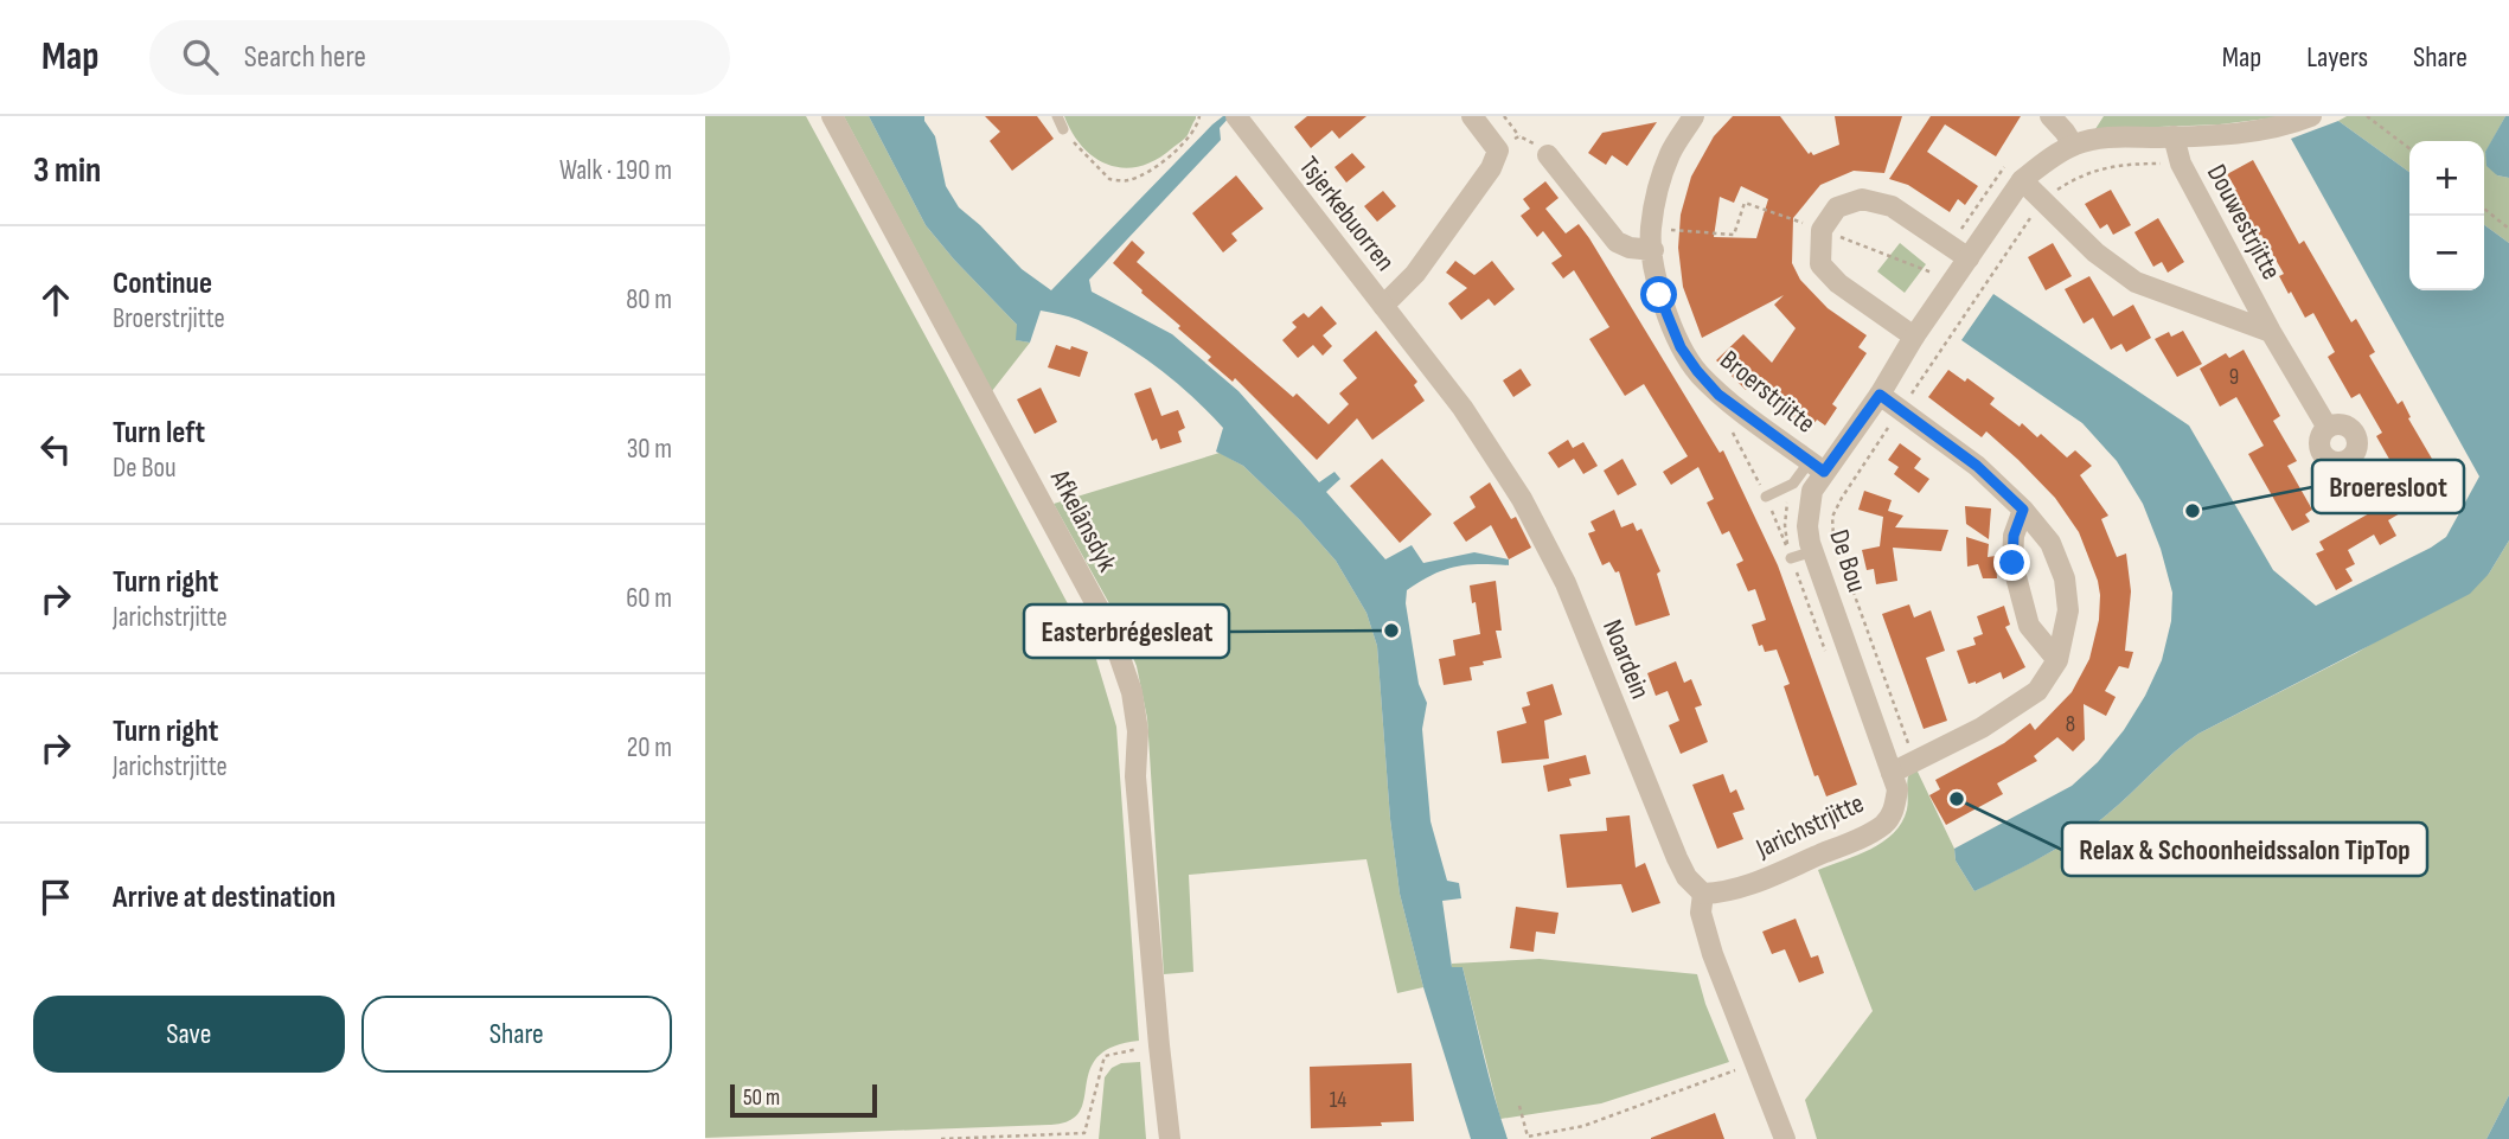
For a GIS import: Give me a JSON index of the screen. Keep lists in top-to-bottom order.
{
  "streets": {
    "street": [
      "Tsjerkebuorren",
      "Douwestrjitte",
      "Broerstrjitte",
      "Afkelânsdyk",
      "De Bou",
      "Noardein",
      "Jarichstrjitte"
    ]
  },
  "crossings": [
    ["Tsjerkebuorren", "Noardein"],
    ["Douwestrjitte", "De Bou"],
    ["Broerstrjitte", "De Bou"],
    ["De Bou", "Jarichstrjitte"],
    ["Noardein", "Jarichstrjitte"]
  ],
  "places": ["Broeresloot", "Easterbrégesleat", "Relax & Schoonheidssalon TipTop"],
  "house_numbers": ["9", "8", "14"],
  "scale_bar": "50 m",
  "page": {
    "header": "Map",
    "search": "Search here",
    "nav": ["Map", "Layers", "Share"],
    "heading": ["3 min", "Walk · 190 m"],
    "map_buttons": ["+", "−"],
    "list": [
      ["Continue", "Broerstrjitte", "80 m"],
      ["Turn left", "De Bou", "30 m"],
      ["Turn right", "Jarichstrjitte", "60 m"],
      ["Turn right", "Jarichstrjitte", "20 m"],
      "Arrive at destination"
    ],
    "buttons": ["Save", "Share"],
    "scale": "50 m"
  }
}
